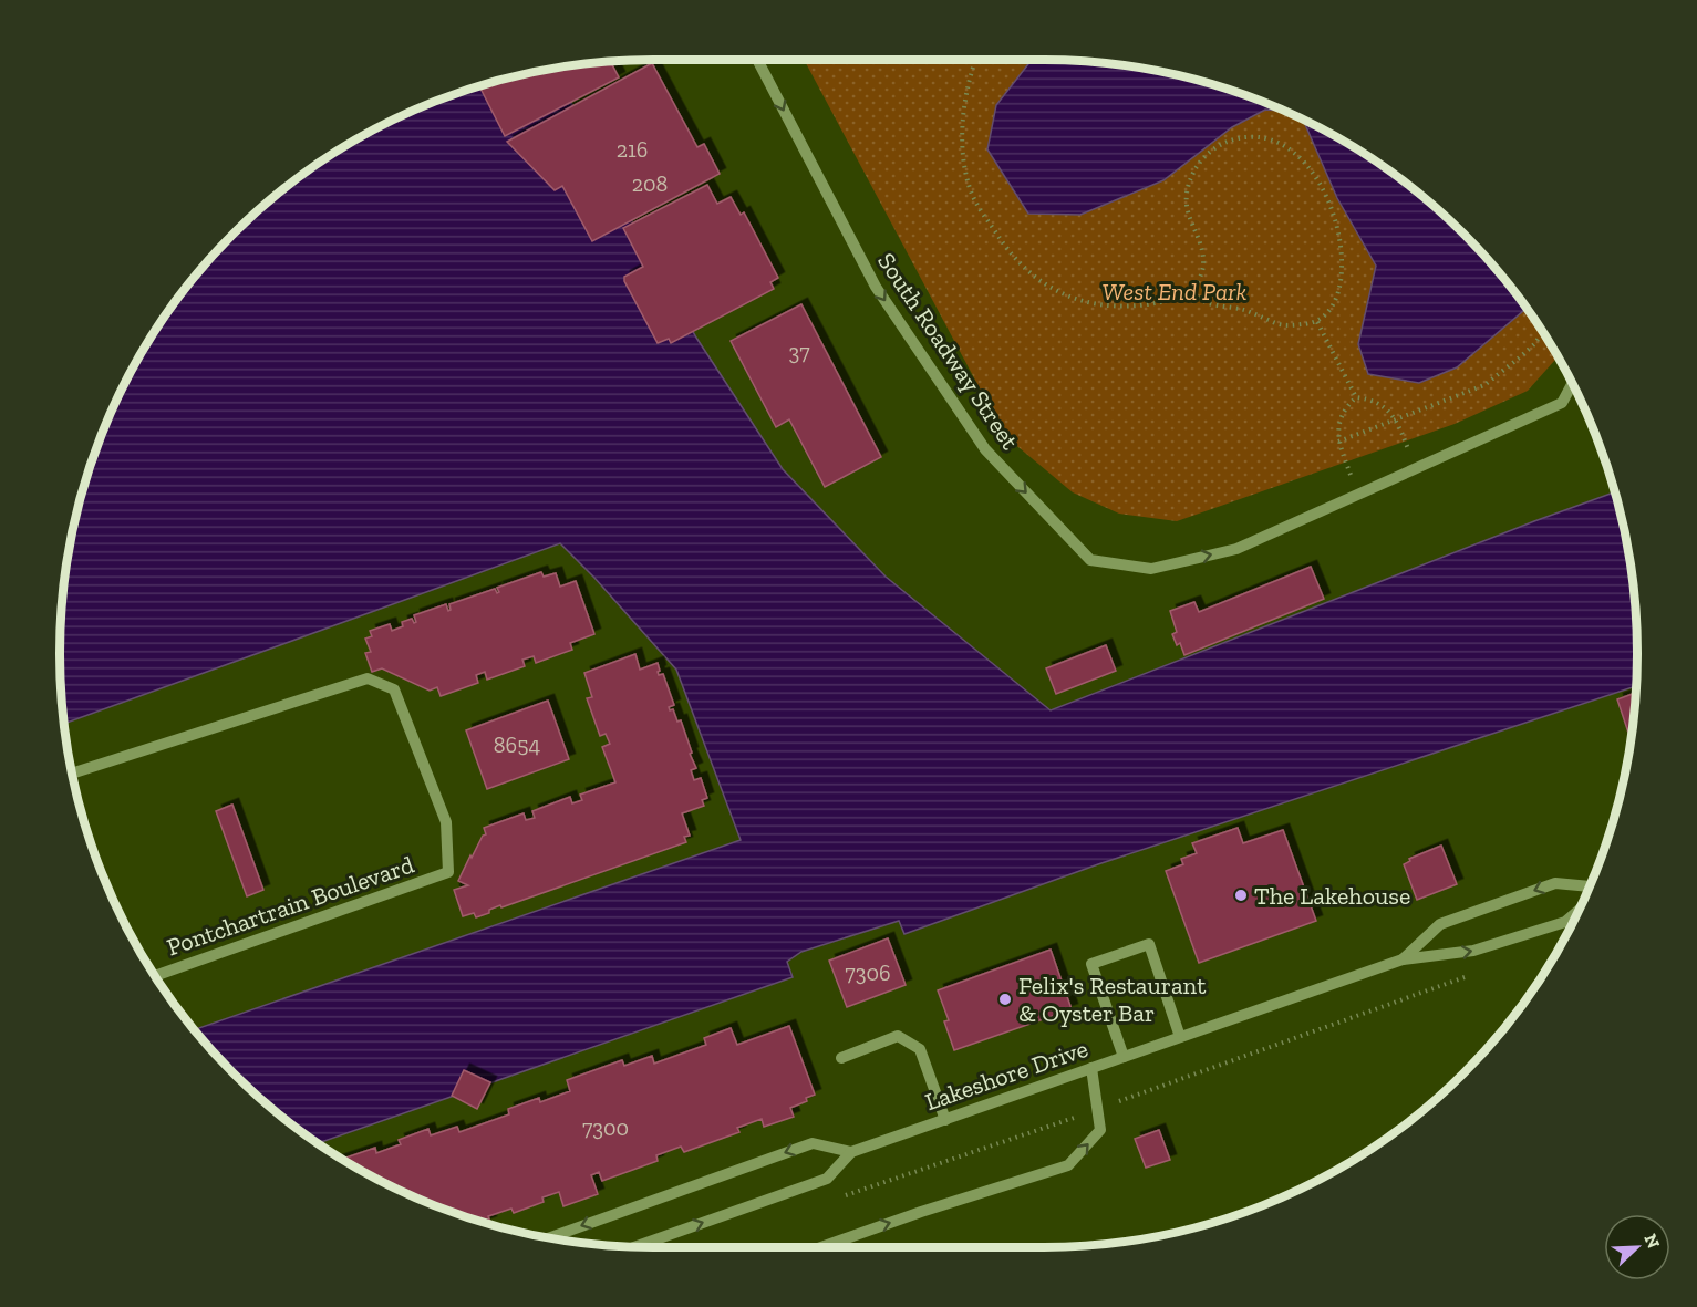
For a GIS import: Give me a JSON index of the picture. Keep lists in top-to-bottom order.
{
  "streets": {
    "street": ["South Roadway Street", "Pontchartrain Boulevard", "Lakeshore Drive"]
  },
  "one_way": ["South Roadway Street"],
  "parks": ["West End Park"],
  "places": ["The Lakehouse", "Felix's Restaurant & Oyster Bar"],
  "house_numbers": [
    "216",
    "208",
    "37",
    "8654",
    "7306",
    "7300"
  ],
  "north": "top right"
}
